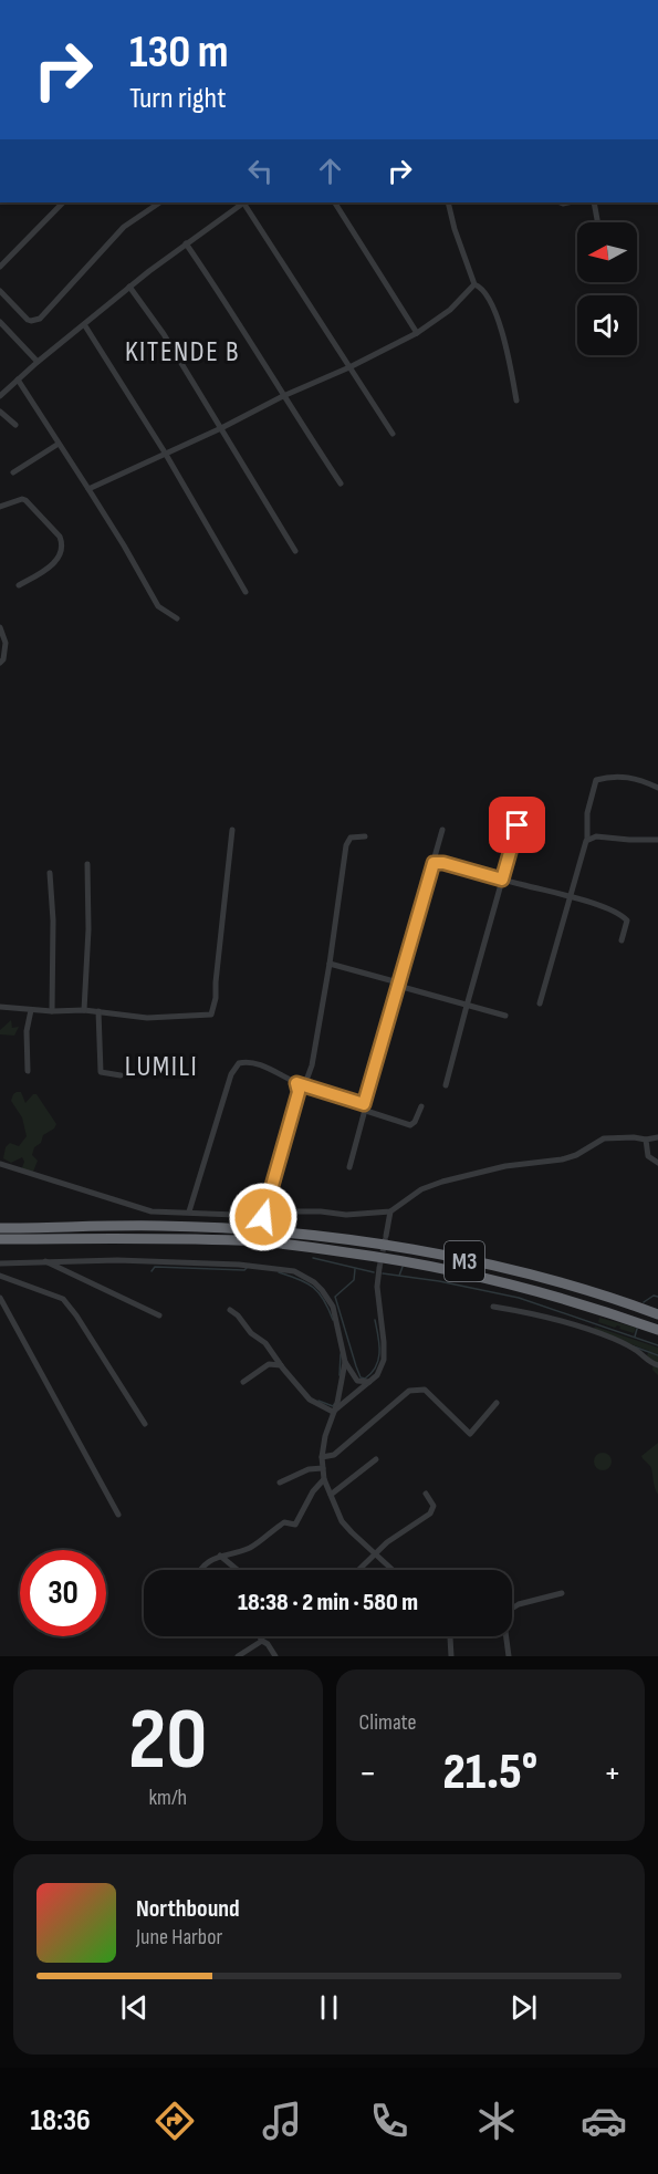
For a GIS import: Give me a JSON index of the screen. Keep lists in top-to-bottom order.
{
  "streets": {
    "highway": ["M3"]
  },
  "districts": ["KITENDE B", "LUMILI"],
  "north": "left",
  "page": {
    "turn": ["130 m", "Turn right"],
    "limit": "30",
    "trip": "18:38 · 2 min · 580 m",
    "tile": [
      ["20", "km/h"],
      "Climate"
    ],
    "heat": ["−", "21.5°", "+"],
    "song": ["Northbound", "June Harbor"],
    "tabs": "18:36"
  }
}
